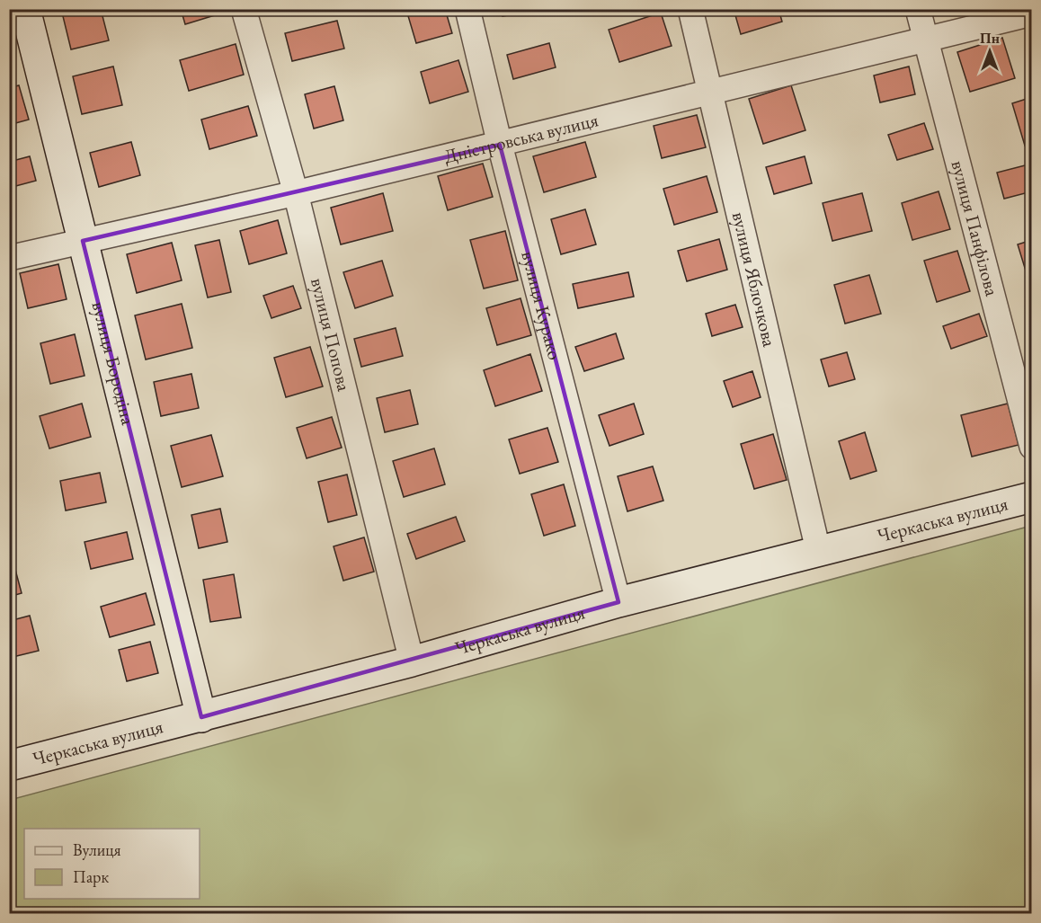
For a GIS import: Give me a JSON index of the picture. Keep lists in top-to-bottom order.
{
  "streets": {
    "street": [
      "Дністровська вулиця",
      "вулиця Панфілова",
      "вулиця Яблочкова",
      "вулиця Курако",
      "вулиця Попова",
      "вулиця Бородіна",
      "Черкаська вулиця"
    ]
  },
  "crossings": [
    ["Дністровська вулиця", "вулиця Панфілова"],
    ["Дністровська вулиця", "вулиця Яблочкова"],
    ["Дністровська вулиця", "вулиця Курако"],
    ["Дністровська вулиця", "вулиця Попова"],
    ["Дністровська вулиця", "вулиця Бородіна"],
    ["вулиця Яблочкова", "Черкаська вулиця"],
    ["вулиця Курако", "Черкаська вулиця"],
    ["вулиця Попова", "Черкаська вулиця"],
    ["вулиця Бородіна", "Черкаська вулиця"]
  ],
  "legend": ["Вулиця", "Парк"],
  "north": "top"
}
